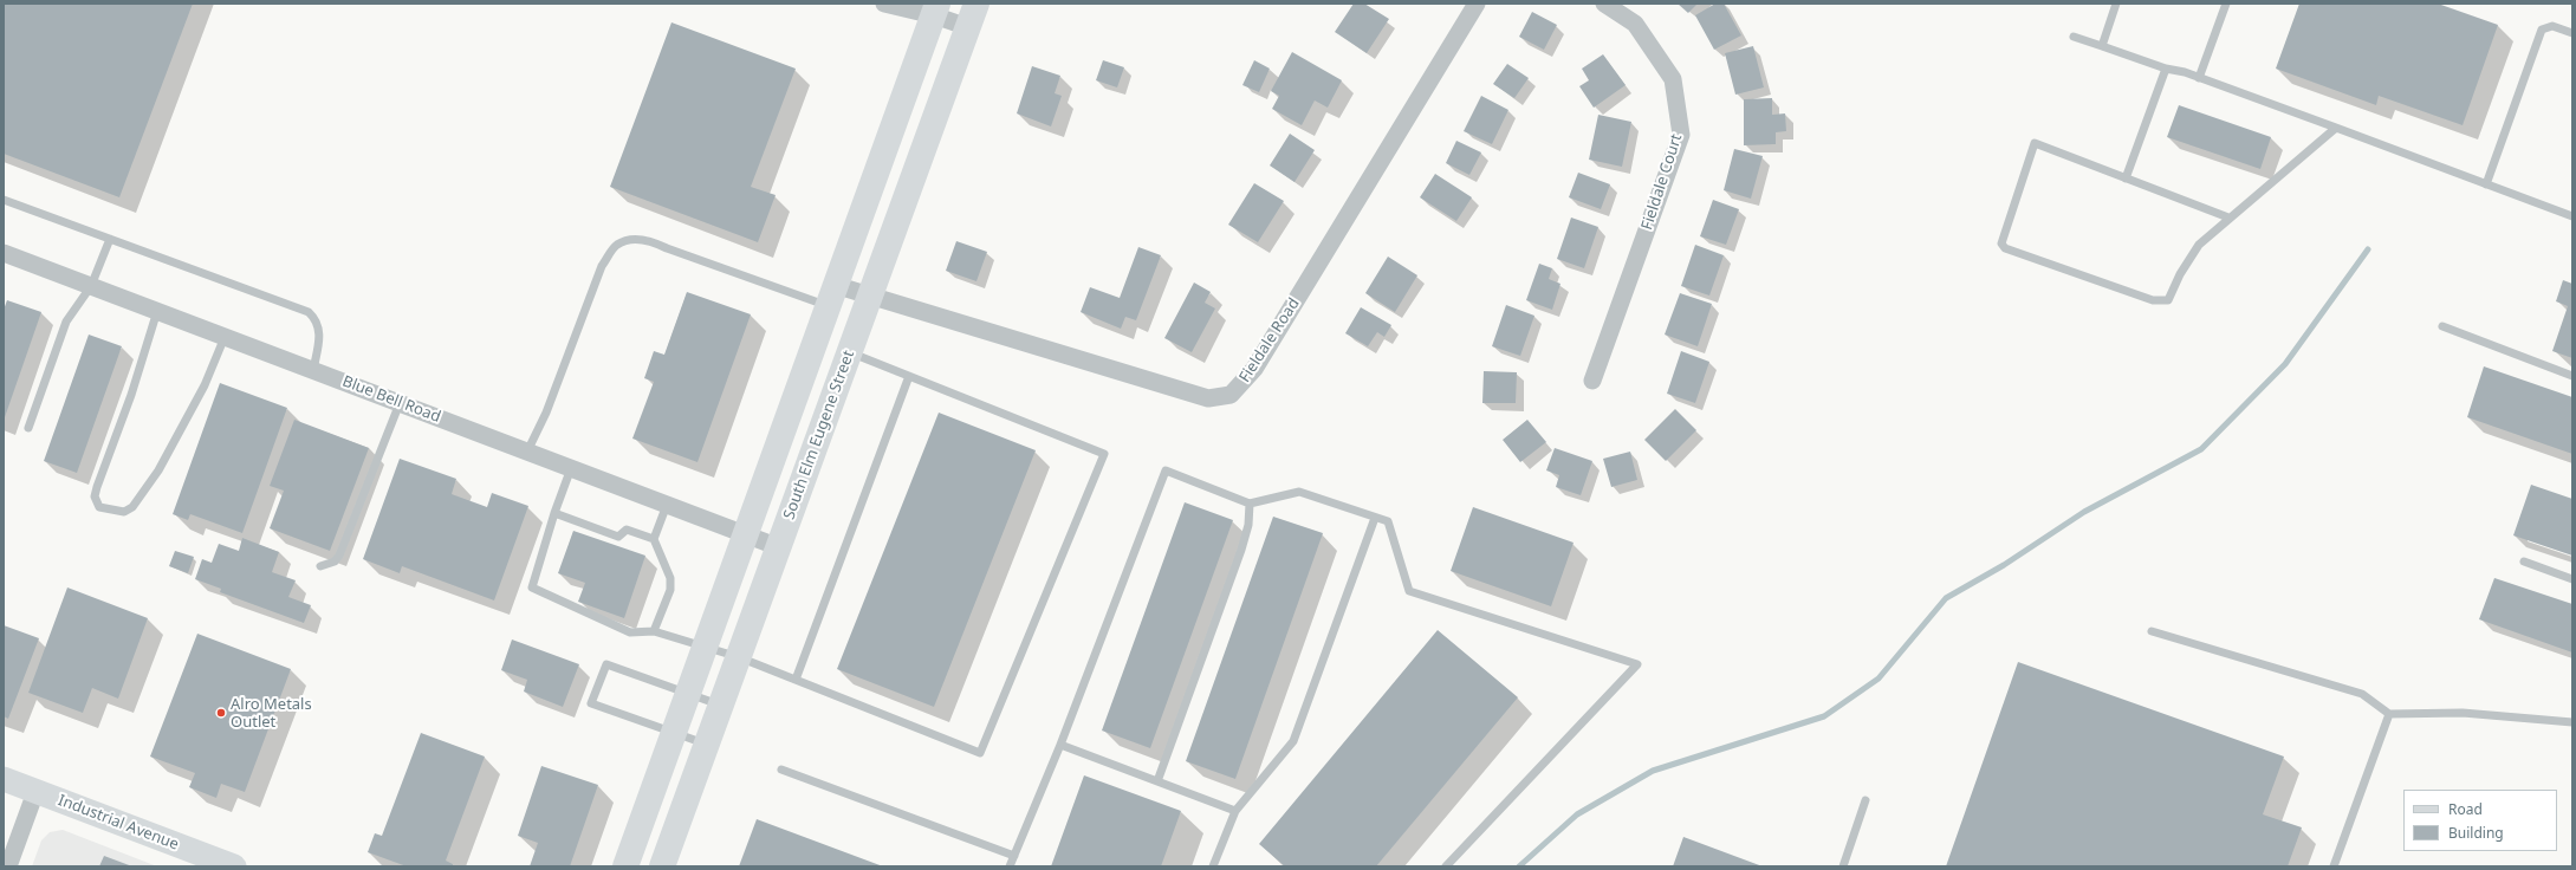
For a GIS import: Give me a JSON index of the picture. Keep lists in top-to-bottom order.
{
  "streets": {
    "main road": ["South Elm Eugene Street", "Industrial Avenue"],
    "street": ["Fieldale Court", "Fieldale Road", "Blue Bell Road"]
  },
  "crossings": [
    ["Fieldale Road", "South Elm Eugene Street"],
    ["Blue Bell Road", "South Elm Eugene Street"]
  ],
  "places": ["Alro Metals Outlet"],
  "legend": ["Road", "Building"]
}
